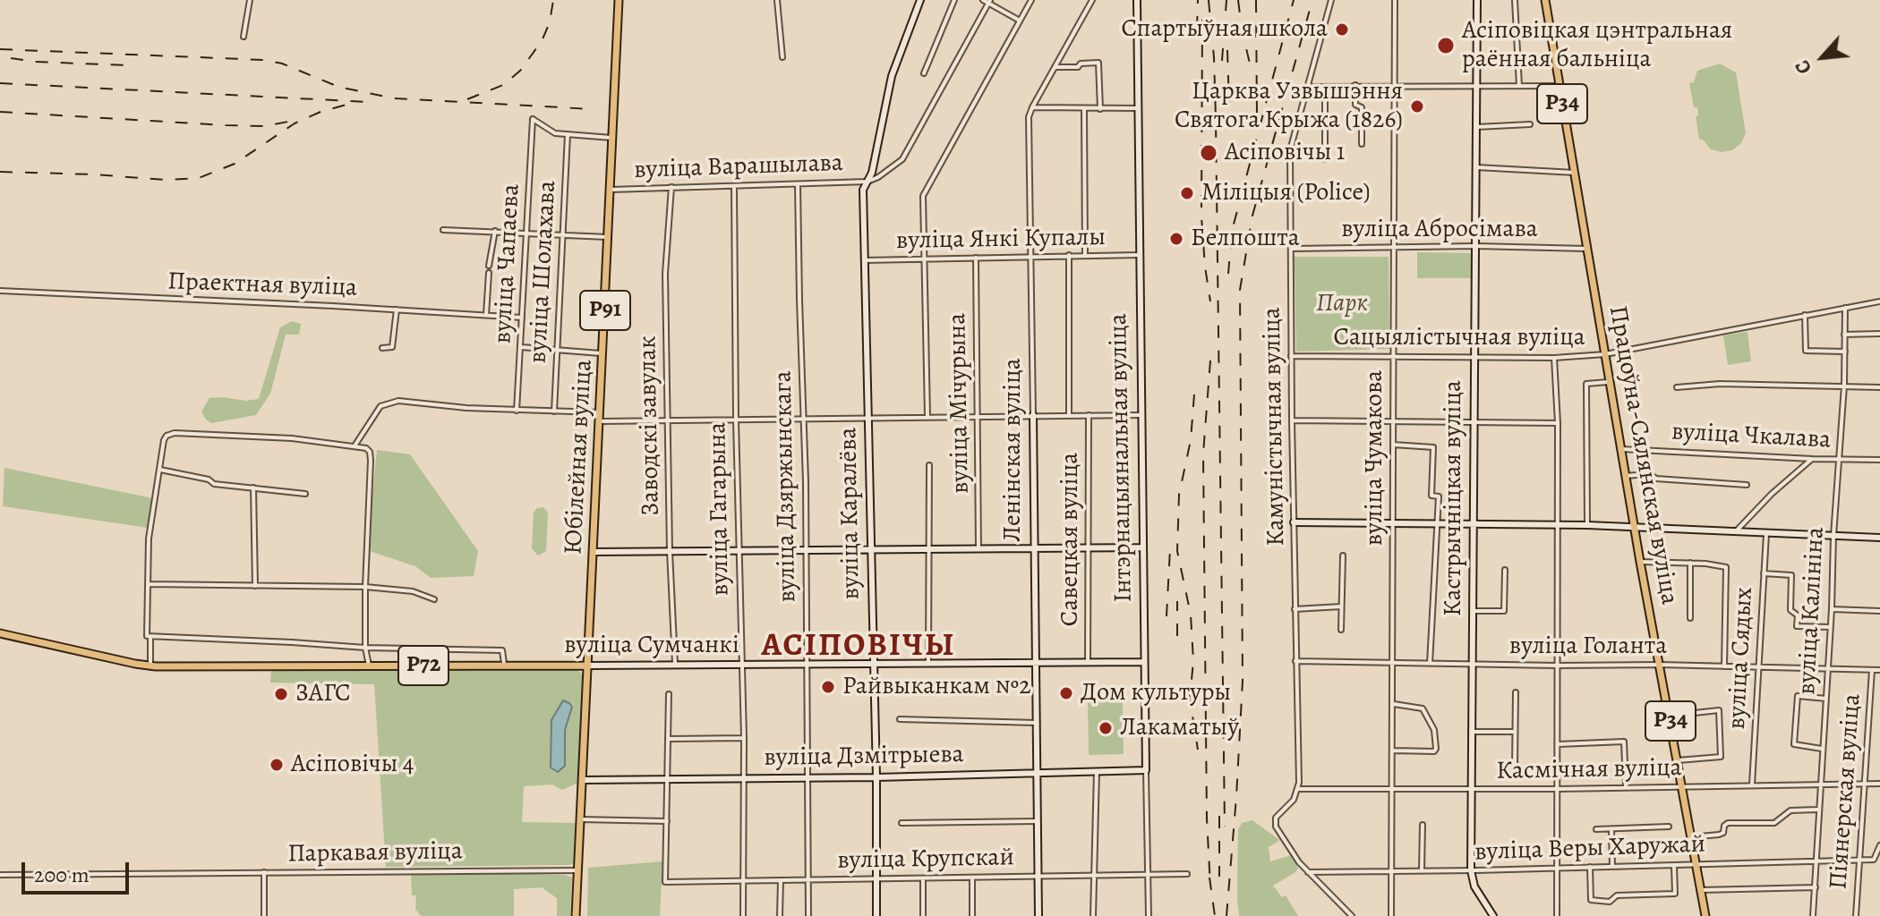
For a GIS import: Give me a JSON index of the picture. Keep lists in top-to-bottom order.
{
  "streets": {
    "main road": [
      "Р34",
      "Р91",
      "Працоўна-Сялянская вуліца",
      "Юбілейная вуліца",
      "вуліца Сумчанкі",
      "Р72"
    ],
    "street": [
      "вуліца Варашылава",
      "вуліца Абросімава",
      "вуліца Янкі Купалы",
      "вуліца Чапаева",
      "вуліца Шолахава",
      "Праектная вуліца",
      "Сацыялістычная вуліца",
      "вуліца Мічурына",
      "Заводскі завулак",
      "Камуністычная вуліца",
      "вуліца Чкалава",
      "Ленінская вуліца",
      "Інтэрнацыянальная вуліца",
      "вуліца Чумакова",
      "вуліца Дзяржынскага",
      "Кастрычніцкая вуліца",
      "вуліца Гагарына",
      "вуліца Каралёва",
      "Савецкая вуліца",
      "вуліца Калініна",
      "вуліца Голанта",
      "вуліца Сядых",
      "вуліца Дзмітрыева",
      "Касмічная вуліца",
      "Піянерская вуліца",
      "вуліца Веры Харужай",
      "Паркавая вуліца",
      "вуліца Крупскай"
    ]
  },
  "crossings": [
    ["вуліца Варашылава", "Заводскі завулак"],
    ["вуліца Варашылава", "Юбілейная вуліца"],
    ["вуліца Варашылава", "вуліца Дзяржынскага"],
    ["вуліца Варашылава", "вуліца Гагарына"],
    ["вуліца Варашылава", "вуліца Каралёва"],
    ["вуліца Абросімава", "Камуністычная вуліца"],
    ["вуліца Абросімава", "Працоўна-Сялянская вуліца"],
    ["вуліца Абросімава", "вуліца Чумакова"],
    ["вуліца Абросімава", "Кастрычніцкая вуліца"],
    ["вуліца Янкі Купалы", "вуліца Мічурына"],
    ["вуліца Янкі Купалы", "Ленінская вуліца"],
    ["вуліца Янкі Купалы", "Інтэрнацыянальная вуліца"],
    ["вуліца Янкі Купалы", "вуліца Каралёва"],
    ["вуліца Чапаева", "вуліца Шолахава"],
    ["вуліца Чапаева", "Праектная вуліца"],
    ["Сацыялістычная вуліца", "Камуністычная вуліца"],
    ["Сацыялістычная вуліца", "Працоўна-Сялянская вуліца"],
    ["Сацыялістычная вуліца", "вуліца Чумакова"],
    ["Сацыялістычная вуліца", "Кастрычніцкая вуліца"],
    ["Сацыялістычная вуліца", "вуліца Калініна"],
    ["Заводскі завулак", "вуліца Сумчанкі"],
    ["Камуністычная вуліца", "вуліца Голанта"],
    ["Камуністычная вуліца", "Касмічная вуліца"],
    ["вуліца Чкалава", "Працоўна-Сялянская вуліца"],
    ["вуліца Чкалава", "вуліца Калініна"],
    ["Ленінская вуліца", "вуліца Сумчанкі"],
    ["Ленінская вуліца", "вуліца Дзмітрыева"],
    ["Ленінская вуліца", "вуліца Крупскай"],
    ["Працоўна-Сялянская вуліца", "вуліца Голанта"],
    ["Працоўна-Сялянская вуліца", "Касмічная вуліца"],
    ["Працоўна-Сялянская вуліца", "вуліца Веры Харужай"],
    ["Юбілейная вуліца", "вуліца Сумчанкі"],
    ["Юбілейная вуліца", "вуліца Дзмітрыева"],
    ["Юбілейная вуліца", "Паркавая вуліца"],
    ["Інтэрнацыянальная вуліца", "вуліца Сумчанкі"],
    ["Інтэрнацыянальная вуліца", "вуліца Дзмітрыева"],
    ["Інтэрнацыянальная вуліца", "вуліца Крупскай"],
    ["вуліца Чумакова", "вуліца Голанта"],
    ["вуліца Чумакова", "Касмічная вуліца"],
    ["вуліца Чумакова", "вуліца Веры Харужай"],
    ["вуліца Дзяржынскага", "вуліца Сумчанкі"],
    ["вуліца Дзяржынскага", "вуліца Дзмітрыева"],
    ["вуліца Дзяржынскага", "вуліца Крупскай"],
    ["Кастрычніцкая вуліца", "вуліца Голанта"],
    ["Кастрычніцкая вуліца", "Касмічная вуліца"],
    ["Кастрычніцкая вуліца", "вуліца Веры Харужай"],
    ["вуліца Гагарына", "вуліца Сумчанкі"],
    ["вуліца Гагарына", "вуліца Дзмітрыева"],
    ["вуліца Гагарына", "вуліца Крупскай"],
    ["вуліца Каралёва", "вуліца Сумчанкі"],
    ["вуліца Каралёва", "вуліца Дзмітрыева"],
    ["вуліца Каралёва", "вуліца Крупскай"],
    ["Савецкая вуліца", "вуліца Сумчанкі"],
    ["вуліца Калініна", "вуліца Голанта"],
    ["вуліца Калініна", "Касмічная вуліца"],
    ["вуліца Калініна", "вуліца Веры Харужай"],
    ["вуліца Голанта", "вуліца Сядых"],
    ["вуліца Голанта", "Піянерская вуліца"],
    ["вуліца Сядых", "Касмічная вуліца"],
    ["Касмічная вуліца", "Піянерская вуліца"],
    ["Піянерская вуліца", "вуліца Веры Харужай"]
  ],
  "districts": ["АСІПОВІЧЫ"],
  "parks": ["Парк"],
  "places": [
    "Спартыўная школа",
    "Асіповіцкая цэнтральная раённая бальніца",
    "Царква Узвышэння Святога Крыжа (1826)",
    "Асіповічы 1",
    "Міліцыя (Police)",
    "Белпошта",
    "Райвыканкам №2",
    "Дом культуры",
    "ЗАГС",
    "Лакаматыў",
    "Асіповічы 4"
  ],
  "scale_bar": "200 m",
  "north": "bottom left"
}
